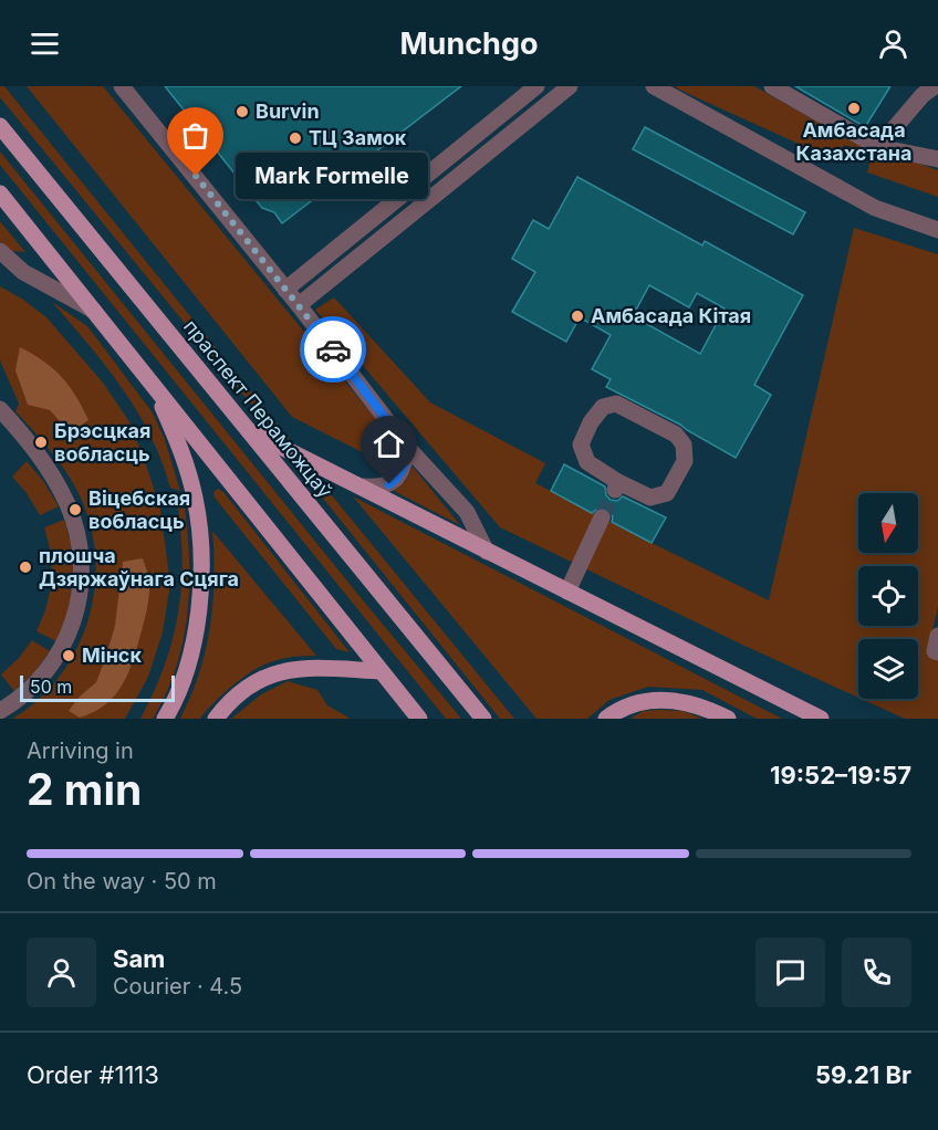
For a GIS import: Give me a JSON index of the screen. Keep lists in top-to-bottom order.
{
  "streets": {
    "main road": ["праспект Пераможцаў"]
  },
  "places": [
    "Амбасада Казахстана",
    "Burvin",
    "ТЦ Замок",
    "Mark Formelle",
    "Амбасада Кітая",
    "Брэсцкая вобласць",
    "Віцебская вобласць",
    "плошча Дзяржаўнага Сцяга",
    "Мінск"
  ],
  "scale_bar": "50 m",
  "north": "bottom",
  "page": {
    "header": "Munchgo",
    "bubble": "Mark Formelle",
    "scale": "50 m",
    "heading": ["2 min", "Arriving in", "19:52–19:57"],
    "panel": [
      "Sam",
      "Courier · 4.5",
      "Order #1113",
      "59.21 Br"
    ],
    "bar": "On the way · 50 m"
  }
}
